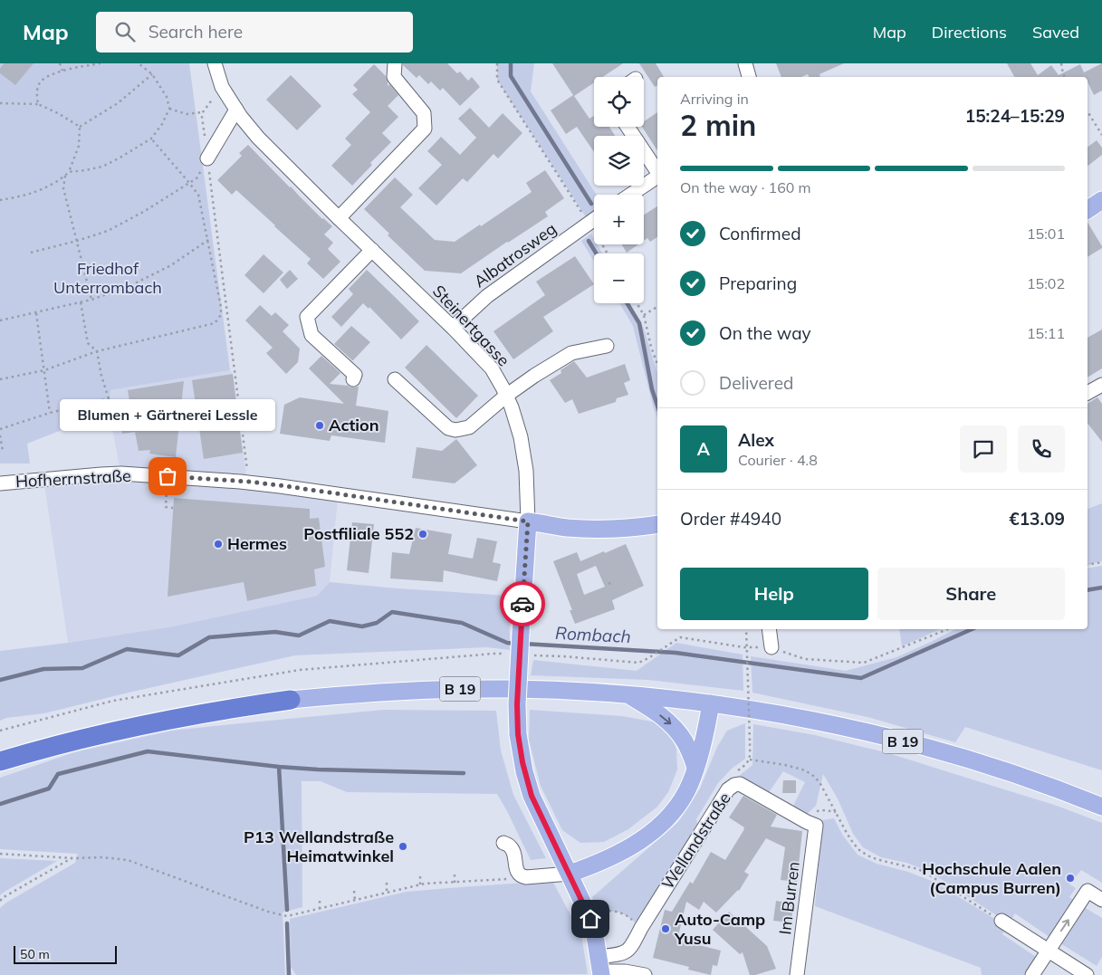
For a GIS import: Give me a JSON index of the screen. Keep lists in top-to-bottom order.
{
  "streets": {
    "highway": ["B 19"],
    "main road": ["Hofherrnstraße"],
    "street": [
      "Albatrosweg",
      "Steinertgasse",
      "Wellandstraße",
      "Im Burren"
    ]
  },
  "crossings": [
    ["Albatrosweg", "Steinertgasse"],
    ["Steinertgasse", "Hofherrnstraße"],
    ["Wellandstraße", "Im Burren"]
  ],
  "water": ["Rombach"],
  "parks": ["Friedhof Unterrombach"],
  "places": [
    "Action",
    "Blumen + Gärtnerei Lessle",
    "Postfiliale 552",
    "Hermes",
    "P13 Wellandstraße Heimatwinkel",
    "Hochschule Aalen (Campus Burren)",
    "Auto-Camp Yusu"
  ],
  "scale_bar": "50 m",
  "page": {
    "header": "Map",
    "search": "Search here",
    "nav": ["Map", "Directions", "Saved"],
    "map_buttons": ["+", "−"],
    "heading": ["2 min", "Arriving in", "15:24–15:29"],
    "panel": [
      "Alex",
      "Courier · 4.8",
      "Order #4940",
      "€13.09"
    ],
    "bar": "On the way · 160 m",
    "list": [
      ["Confirmed", "15:01"],
      ["Preparing", "15:02"],
      ["On the way", "15:11"],
      "Delivered"
    ],
    "bubble": "Blumen + Gärtnerei Lessle",
    "round": "A",
    "buttons": ["Help", "Share"],
    "scale": "50 m"
  }
}
